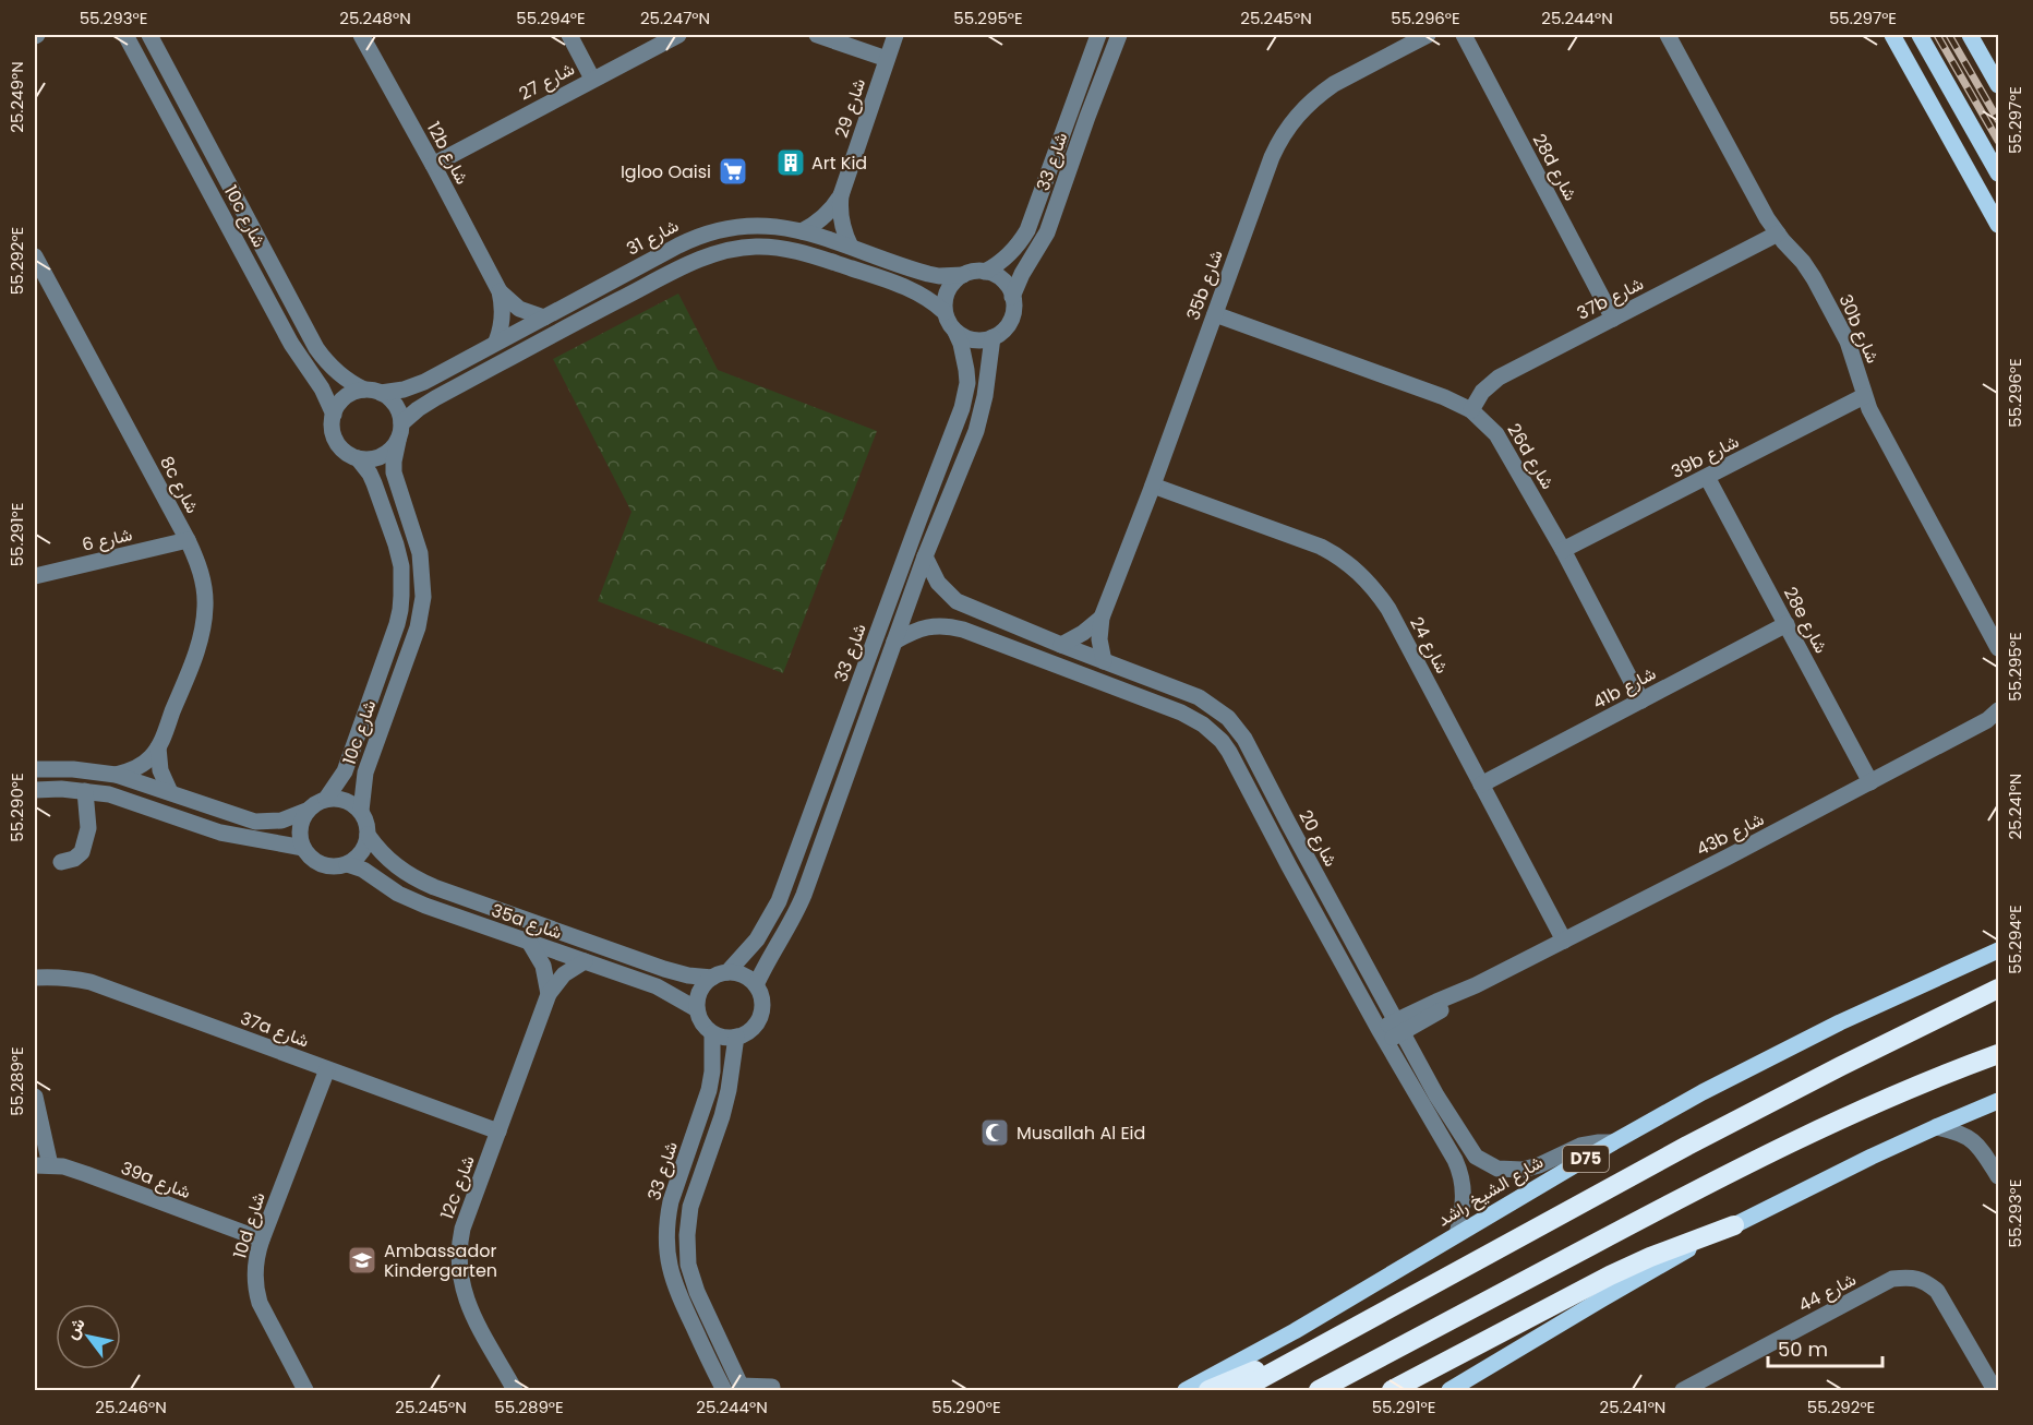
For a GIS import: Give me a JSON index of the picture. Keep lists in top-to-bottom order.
{
  "streets": {
    "highway": ["D75"],
    "main road": ["شارع الشيخ راشد"],
    "street": [
      "شارع 27",
      "شارع 29",
      "12b شارع",
      "شارع 33",
      "28d شارع",
      "10c شارع",
      "شارع 31",
      "35b شارع",
      "37b شارع",
      "30b شارع",
      "26d شارع",
      "39b شارع",
      "8c شارع",
      "شارع 6",
      "28e شارع",
      "شارع 24",
      "41b شارع",
      "43b شارع",
      "شارع 20",
      "35a شارع",
      "37a شارع",
      "39a شارع",
      "12c شارع",
      "10d شارع",
      "شارع 44"
    ]
  },
  "crossings": [
    ["شارع 27", "12b شارع"],
    ["شارع 29", "شارع 31"],
    ["12b شارع", "شارع 31"],
    ["شارع 33", "شارع 31"],
    ["شارع 33", "35a شارع"],
    ["28d شارع", "37b شارع"],
    ["10c شارع", "شارع 31"],
    ["10c شارع", "35a شارع"],
    ["35b شارع", "26d شارع"],
    ["35b شارع", "شارع 24"],
    ["35b شارع", "شارع 20"],
    ["37b شارع", "30b شارع"],
    ["37b شارع", "26d شارع"],
    ["30b شارع", "39b شارع"],
    ["26d شارع", "39b شارع"],
    ["26d شارع", "41b شارع"],
    ["39b شارع", "28e شارع"],
    ["8c شارع", "شارع 6"],
    ["28e شارع", "41b شارع"],
    ["28e شارع", "43b شارع"],
    ["شارع 24", "41b شارع"],
    ["شارع 24", "43b شارع"],
    ["43b شارع", "شارع 20"],
    ["شارع 20", "شارع الشيخ راشد"],
    ["35a شارع", "12c شارع"],
    ["37a شارع", "12c شارع"],
    ["37a شارع", "10d شارع"],
    ["39a شارع", "10d شارع"]
  ],
  "places": {
    "building": ["Art Kid"],
    "supermarket": ["Igloo Oaisi"],
    "mosque": ["Musallah Al Eid"],
    "school or university": ["Ambassador Kindergarten"]
  },
  "scale_bar": "50 m",
  "north": "top left",
  "coordinates": [
    "55.293°E",
    "25.248°N",
    "55.294°E",
    "25.247°N",
    "55.295°E",
    "25.245°N",
    "55.296°E",
    "25.244°N",
    "55.297°E",
    "25.249°N",
    "55.292°E",
    "55.291°E",
    "25.241°N",
    "55.290°E",
    "55.289°E",
    "25.246°N"
  ]
}
